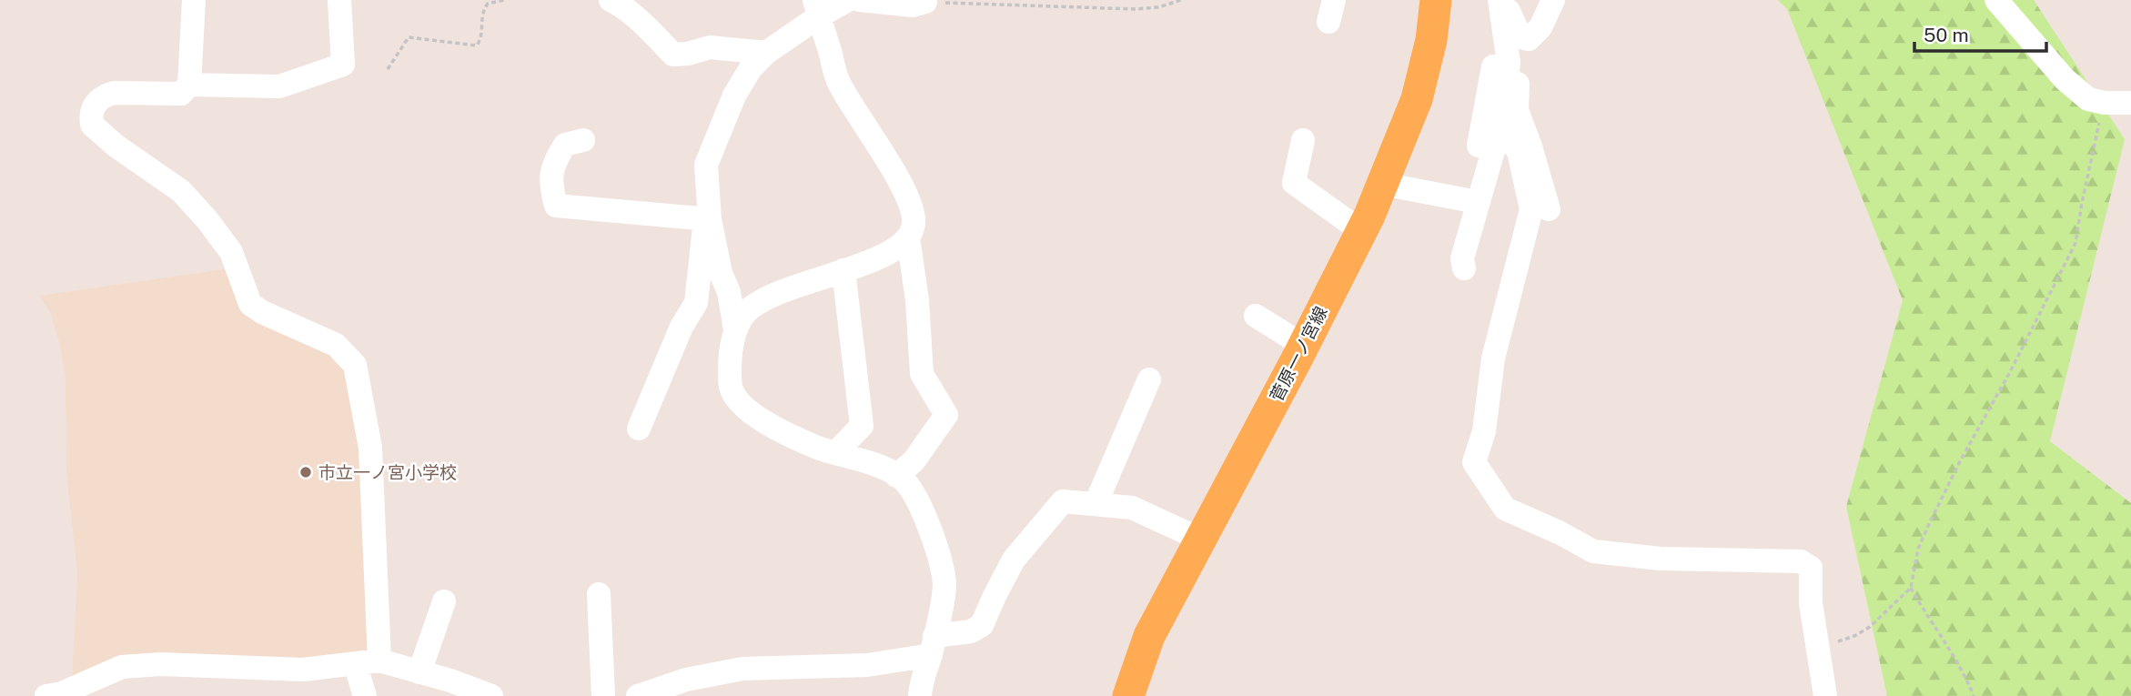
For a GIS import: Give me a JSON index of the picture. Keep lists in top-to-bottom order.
{
  "streets": {
    "main road": ["菅原一ノ宮線"]
  },
  "places": ["市立一ノ宮小学校"],
  "scale_bar": "50 m"
}
